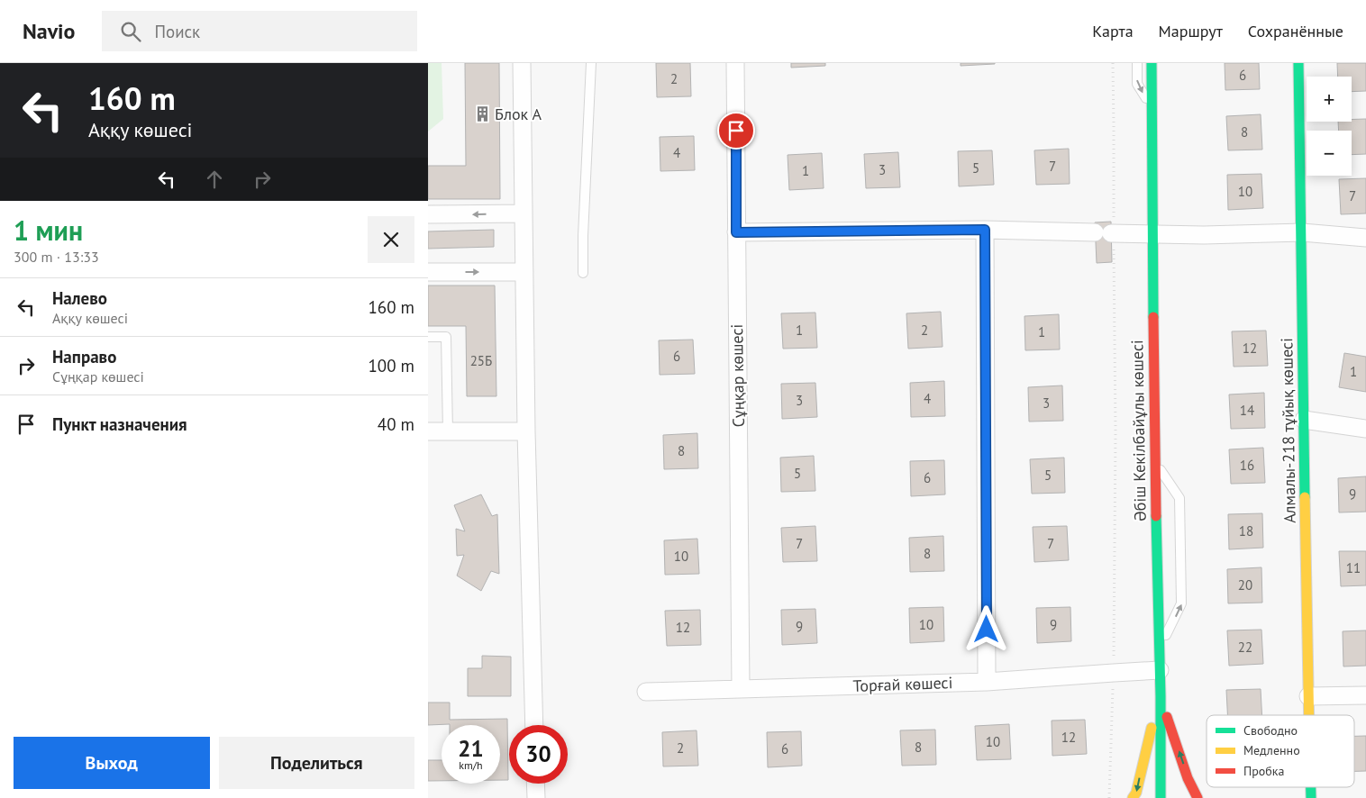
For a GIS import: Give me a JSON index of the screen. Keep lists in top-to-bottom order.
{
  "streets": {
    "street": [
      "Сұңқар көшесі",
      "Әбіш Кекілбайұлы көшесі",
      "Алмалы-218 тұйық көшесі",
      "Торғай көшесі"
    ]
  },
  "crossings": [
    ["Сұңқар көшесі", "Торғай көшесі"],
    ["Әбіш Кекілбайұлы көшесі", "Торғай көшесі"]
  ],
  "places": {
    "building": ["Блок А"]
  },
  "house_numbers": [
    "6",
    "2",
    "8",
    "4",
    "7",
    "5",
    "3",
    "1",
    "10",
    "7",
    "1",
    "2",
    "1",
    "12",
    "6",
    "25Б",
    "1",
    "4",
    "3",
    "3",
    "14",
    "8",
    "16",
    "5",
    "5",
    "6",
    "9",
    "18",
    "7",
    "7",
    "8",
    "10",
    "11",
    "20",
    "10",
    "9",
    "9",
    "12",
    "22",
    "12",
    "10",
    "8",
    "2",
    "6"
  ],
  "legend": ["Свободно", "Медленно", "Пробка"],
  "page": {
    "header": "Navio",
    "search": "Поиск",
    "nav": ["Карта", "Маршрут", "Сохранённые"],
    "turn": ["160 m", "Аққу көшесі"],
    "map_buttons": ["+", "−"],
    "heading": ["1 мин", "300 m · 13:33"],
    "list": [
      {
        "name": "Налево",
        "note": "Аққу көшесі",
        "value": "160 m"
      },
      {
        "name": "Направо",
        "note": "Сұңқар көшесі",
        "value": "100 m"
      },
      {
        "name": "Пункт назначения",
        "value": "40 m"
      }
    ],
    "speed": "21 km/h",
    "limit": "30",
    "buttons": ["Выход", "Поделиться"]
  }
}
